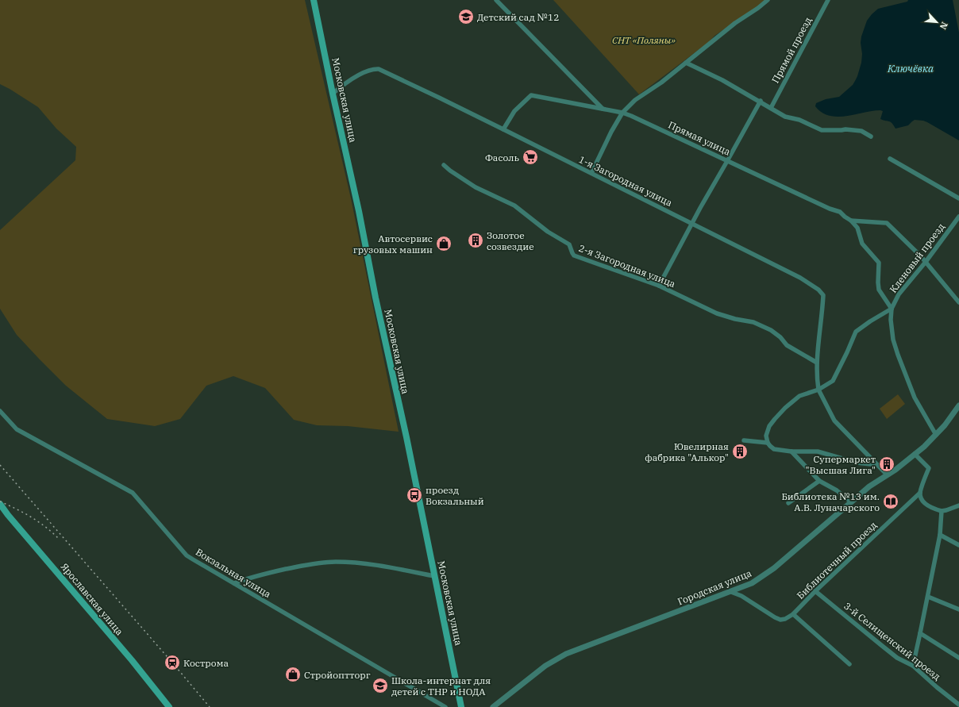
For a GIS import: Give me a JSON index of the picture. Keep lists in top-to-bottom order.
{
  "streets": {
    "main road": ["Московская улица", "Ярославская улица"],
    "street": [
      "Прямой проезд",
      "Прямая улица",
      "1-я Загородная улица",
      "Кленовый проезд",
      "2-я Загородная улица",
      "Библиотечный проезд",
      "Вокзальная улица",
      "Городская улица",
      "3-й Селищенский проезд"
    ]
  },
  "crossings": [
    ["Московская улица", "1-я Загородная улица"],
    ["Прямая улица", "1-я Загородная улица"],
    ["1-я Загородная улица", "2-я Загородная улица"],
    ["Кленовый проезд", "Городская улица"],
    ["Библиотечный проезд", "Городская улица"],
    ["Библиотечный проезд", "3-й Селищенский проезд"]
  ],
  "water": ["Ключёвка"],
  "parks": ["СНТ «Поляны»"],
  "places": {
    "school or university": ["Детский сад №12", "Школа-интернат для детей с ТНР и НОДА"],
    "supermarket": ["Фасоль"],
    "building": ["Золотое созвездие", "Ювелирная фабрика \"Алькор\"", "Супермаркет \"Высшая Лига\""],
    "shop": ["Автосервис грузовых машин", "Стройоптторг"],
    "bus stop": ["проезд Вокзальный"],
    "library": ["Библиотека №13 им. А.В. Луначарского"],
    "station": ["Кострома"]
  },
  "north": "bottom right"
}
